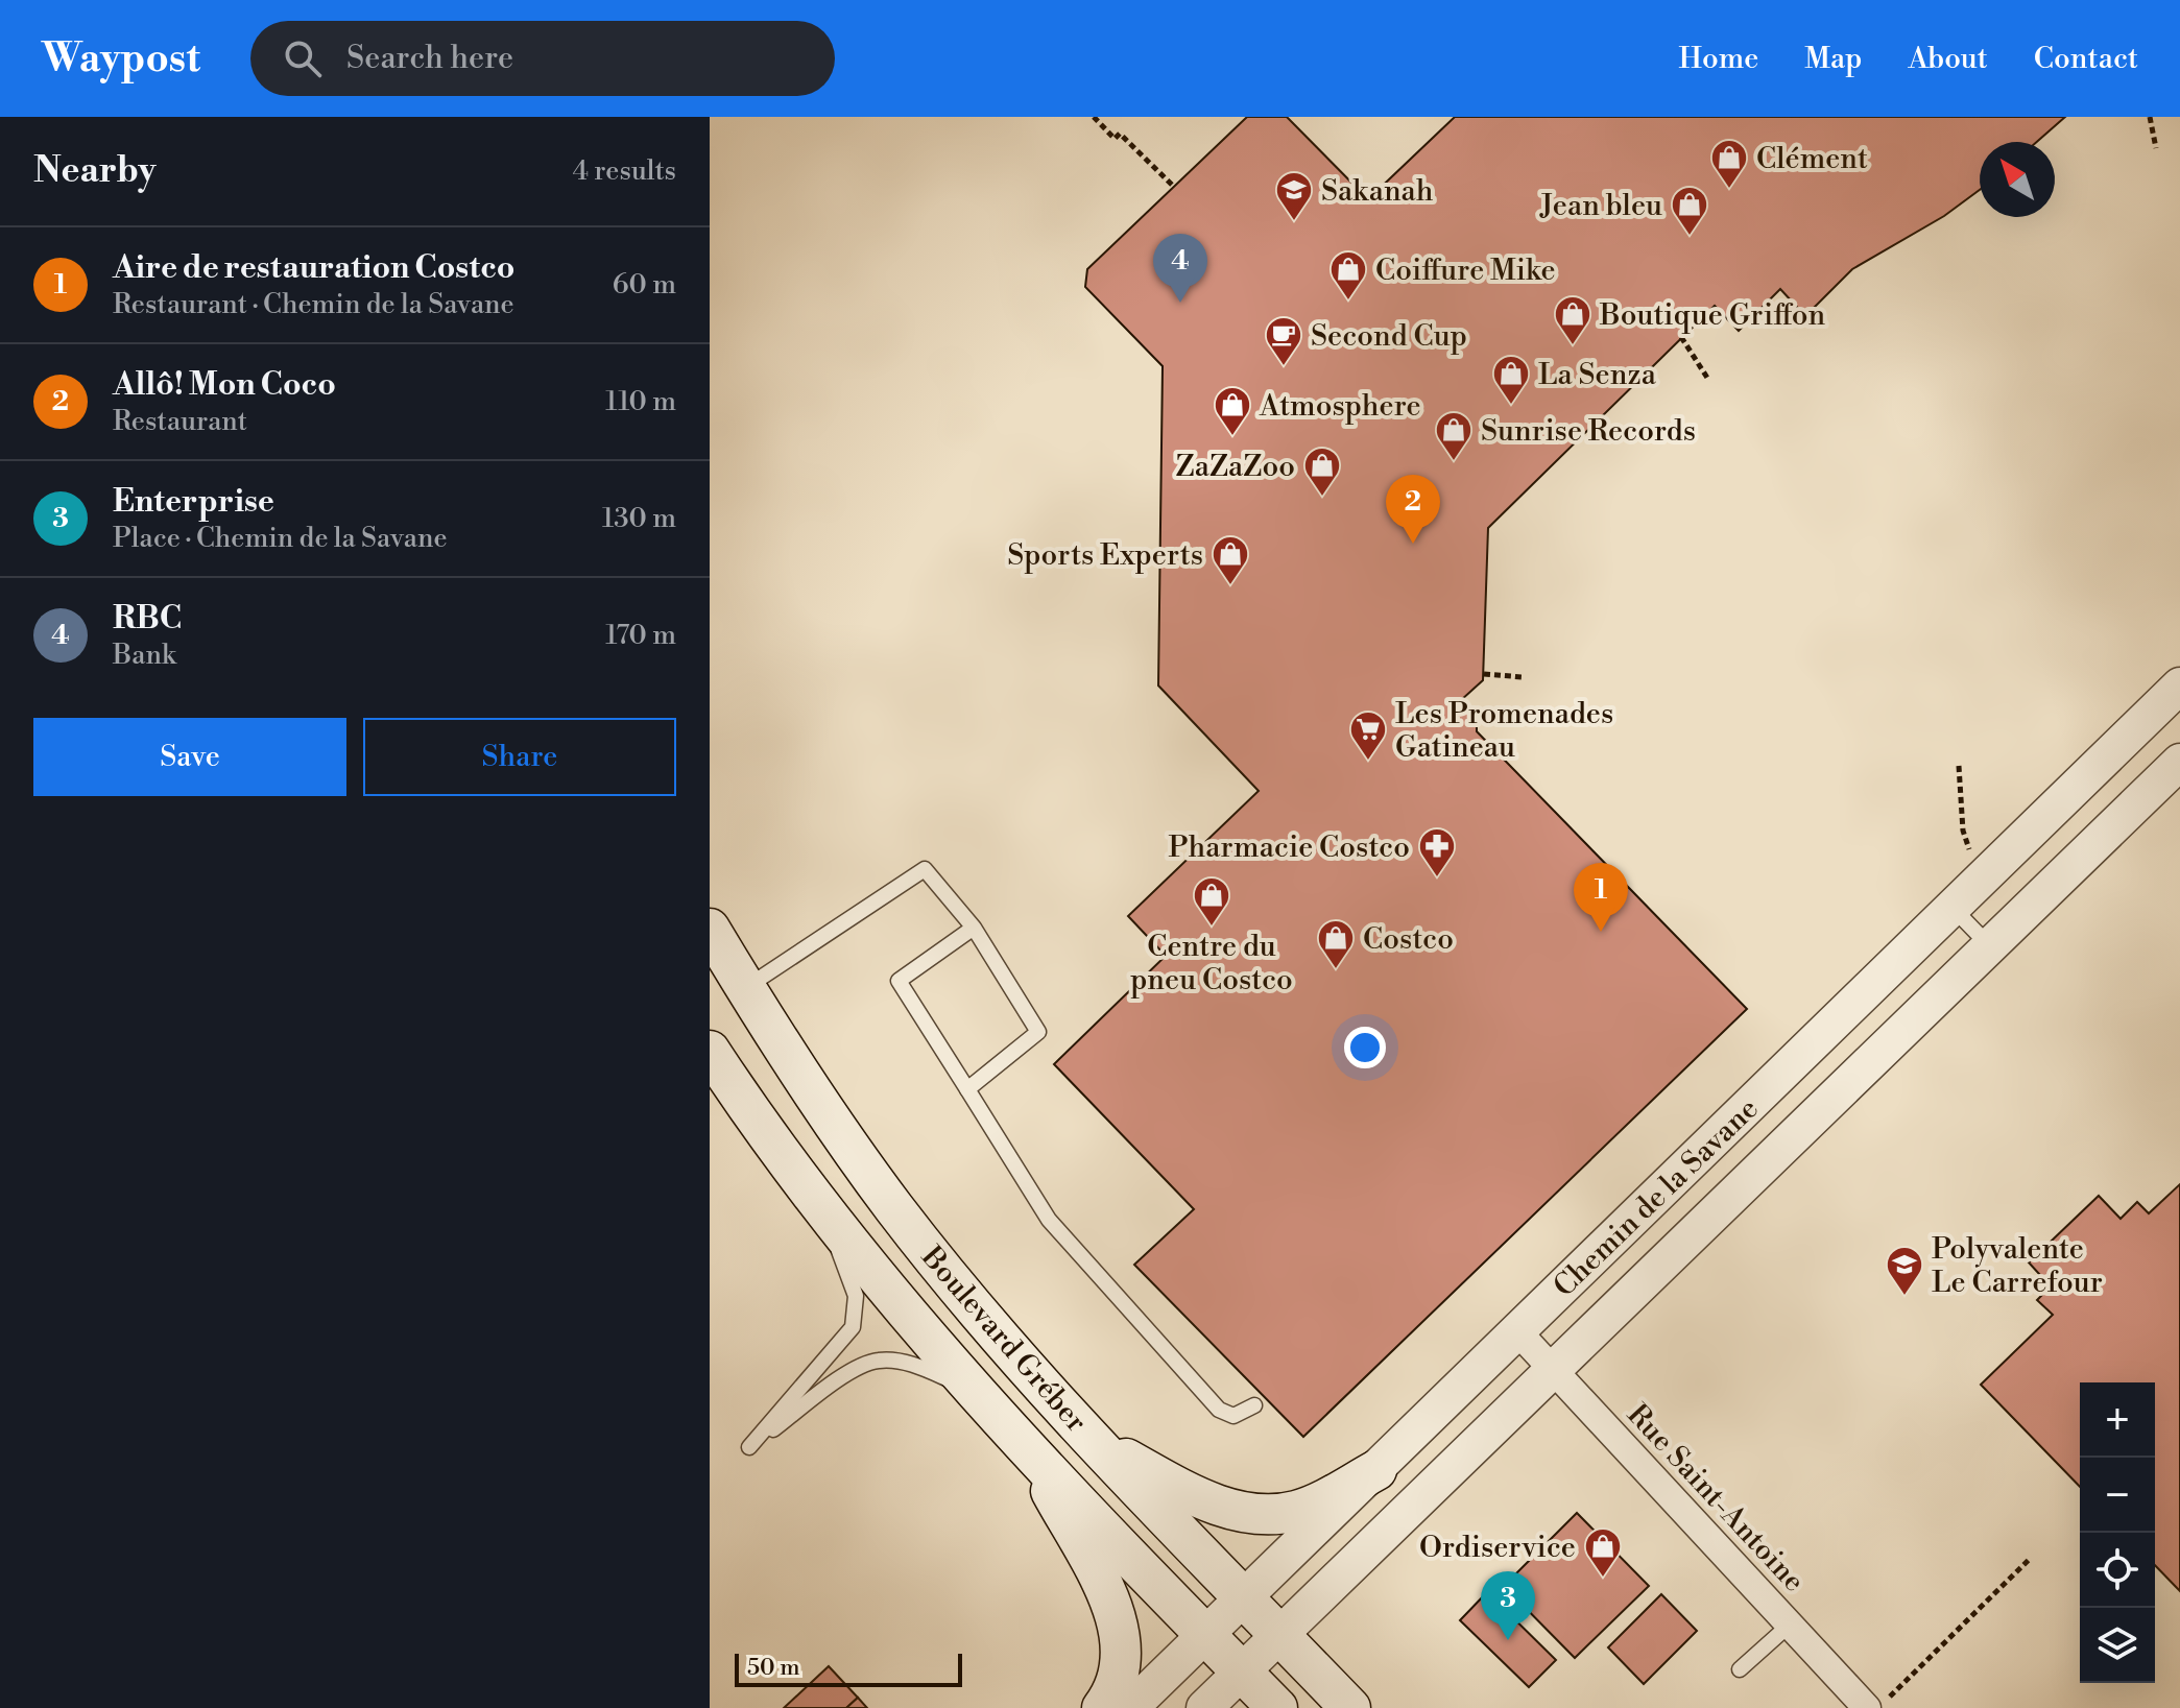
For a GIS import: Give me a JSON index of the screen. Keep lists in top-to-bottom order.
{
  "streets": {
    "main road": ["Boulevard Gréber"],
    "street": ["Chemin de la Savane", "Rue Saint-Antoine"]
  },
  "crossings": [
    ["Chemin de la Savane", "Boulevard Gréber"],
    ["Chemin de la Savane", "Rue Saint-Antoine"]
  ],
  "places": {
    "shop": [
      "Clément",
      "Jean bleu",
      "Coiffure Mike",
      "Boutique Griffon",
      "La Senza",
      "Atmosphere",
      "Sunrise Records",
      "ZaZaZoo",
      "Sports Experts",
      "Centre du pneu Costco",
      "Costco",
      "Ordiservice"
    ],
    "school or university": ["Sakanah", "Polyvalente Le Carrefour"],
    "cafe": ["Second Cup"],
    "supermarket": ["Les Promenades Gatineau"],
    "pharmacy": ["Pharmacie Costco"]
  },
  "scale_bar": "50 m",
  "north": "top left",
  "page": {
    "header": "Waypost",
    "search": "Search here",
    "nav": [
      "Home",
      "Map",
      "About",
      "Contact"
    ],
    "heading": ["Nearby", "4 results"],
    "list": [
      {
        "mark": "1",
        "name": "Aire de restauration Costco",
        "note": "Restaurant · Chemin de la Savane",
        "value": "60 m"
      },
      {
        "mark": "2",
        "name": "Allô! Mon Coco",
        "note": "Restaurant",
        "value": "110 m"
      },
      {
        "mark": "3",
        "name": "Enterprise",
        "note": "Place · Chemin de la Savane",
        "value": "130 m"
      },
      {
        "mark": "4",
        "name": "RBC",
        "note": "Bank",
        "value": "170 m"
      }
    ],
    "pins": [
      "4",
      "2",
      "1",
      "3"
    ],
    "buttons": ["Save", "Share"],
    "map_buttons": ["+", "−"],
    "scale": "50 m"
  }
}
